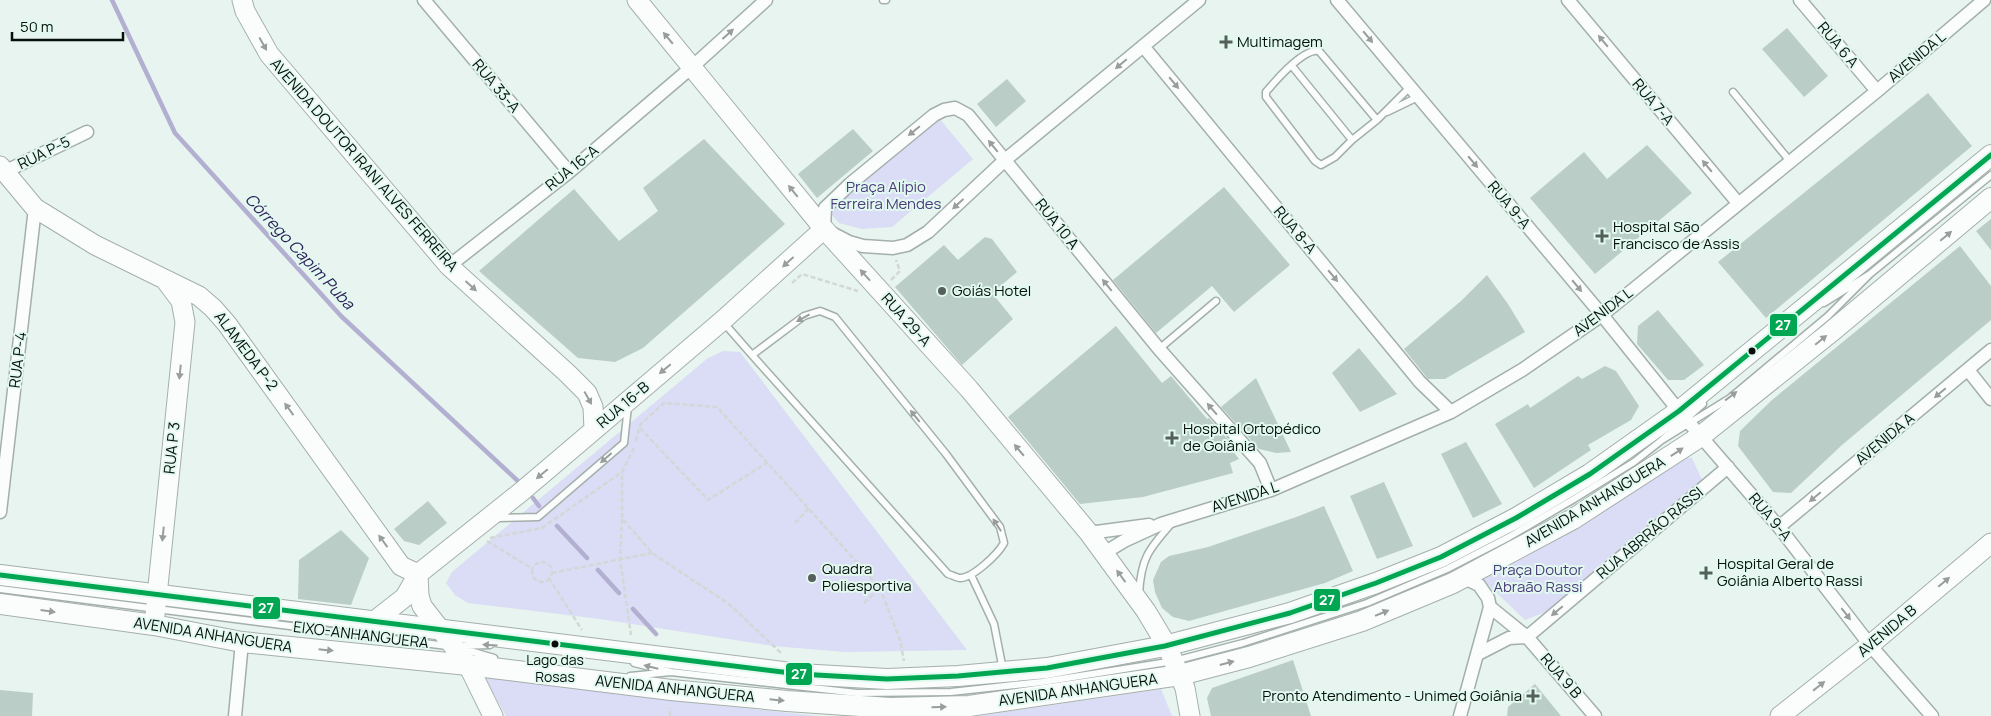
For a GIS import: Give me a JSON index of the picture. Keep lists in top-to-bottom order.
{
  "streets": {
    "main road": ["AVENIDA ANHANGUERA"],
    "street": [
      "RUA 6 A",
      "AVENIDA L",
      "RUA 33-A",
      "RUA 7-A",
      "RUA P-5",
      "AVENIDA DOUTOR IRANI ALVES FERREIRA",
      "RUA 16-A",
      "RUA 9-A",
      "RUA 10 A",
      "RUA 8-A",
      "RUA 29-A",
      "ALAMEDA P-2",
      "RUA P-4",
      "RUA 16-B",
      "AVENIDA A",
      "RUA P 3",
      "RUA ABRRÃO RASSI",
      "AVENIDA B",
      "RUA 9 B"
    ],
    "lane": ["EIXO-ANHANGUERA"]
  },
  "crossings": [
    ["RUA 6 A", "AVENIDA L"],
    ["AVENIDA L", "RUA 7-A"],
    ["AVENIDA L", "RUA 9-A"],
    ["AVENIDA L", "RUA 10 A"],
    ["AVENIDA L", "RUA 8-A"],
    ["AVENIDA L", "RUA 29-A"],
    ["RUA 33-A", "RUA 16-A"],
    ["RUA P-5", "ALAMEDA P-2"],
    ["AVENIDA DOUTOR IRANI ALVES FERREIRA", "RUA 16-A"],
    ["AVENIDA DOUTOR IRANI ALVES FERREIRA", "RUA 16-B"],
    ["RUA 16-A", "RUA 29-A"],
    ["RUA 9-A", "AVENIDA A"],
    ["RUA 9-A", "AVENIDA ANHANGUERA"],
    ["RUA 9-A", "RUA ABRRÃO RASSI"],
    ["RUA 9-A", "AVENIDA B"],
    ["RUA 10 A", "RUA 29-A"],
    ["RUA 10 A", "RUA 16-B"],
    ["RUA 29-A", "RUA 16-B"],
    ["RUA 29-A", "AVENIDA ANHANGUERA"],
    ["ALAMEDA P-2", "RUA P-4"],
    ["ALAMEDA P-2", "RUA 16-B"],
    ["ALAMEDA P-2", "RUA P 3"],
    ["RUA 16-B", "AVENIDA ANHANGUERA"],
    ["RUA P 3", "AVENIDA ANHANGUERA"],
    ["RUA P 3", "EIXO-ANHANGUERA"],
    ["AVENIDA ANHANGUERA", "EIXO-ANHANGUERA"],
    ["RUA ABRRÃO RASSI", "RUA 9 B"]
  ],
  "one_way": [
    "RUA 7-A",
    "AVENIDA DOUTOR IRANI ALVES FERREIRA",
    "RUA 9-A",
    "RUA 8-A",
    "RUA 29-A",
    "ALAMEDA P-2",
    "RUA 16-B",
    "AVENIDA A",
    "RUA P 3",
    "RUA ABRRÃO RASSI",
    "AVENIDA B"
  ],
  "water": ["Córrego Capim Puba"],
  "parks": ["Praça Alípio Ferreira Mendes", "Praça Doutor Abraão Rassi"],
  "places": {
    "health": [
      "Multimagem",
      "Hospital São Francisco de Assis",
      "Hospital Ortopédico de Goiânia",
      "Hospital Geral de Goiânia Alberto Rassi",
      "Pronto Atendimento - Unimed Goiânia"
    ],
    "other": ["Goiás Hotel", "Quadra Poliesportiva", "Lago das Rosas"]
  },
  "lines": ["transit line 27"],
  "scale_bar": "50 m"
}
